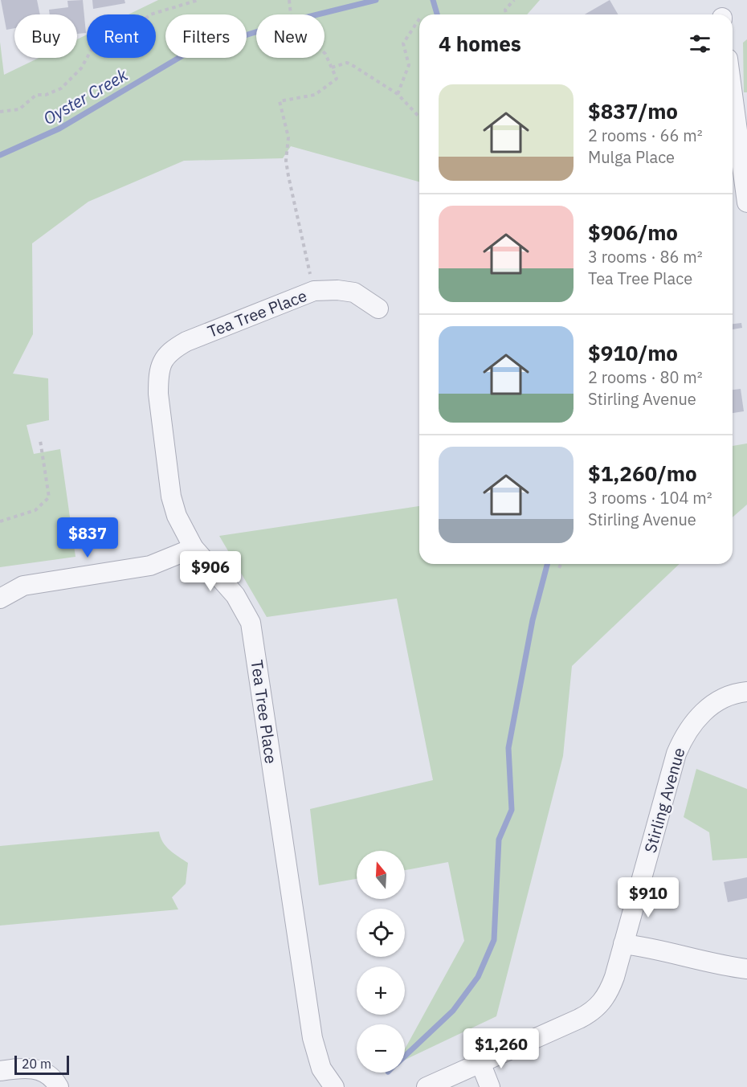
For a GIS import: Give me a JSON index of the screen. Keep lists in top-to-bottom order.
{
  "streets": {
    "street": ["Tea Tree Place", "Stirling Avenue"]
  },
  "water": ["Oyster Creek"],
  "scale_bar": "20 m",
  "north": "top",
  "page": {
    "chip": [
      "Buy",
      "Rent",
      "Filters",
      "New"
    ],
    "heading": "4 homes",
    "list": [
      {
        "name": "$837/mo",
        "note": "2 rooms · 66 m² · Mulga Place"
      },
      {
        "name": "$906/mo",
        "note": "3 rooms · 86 m² · Tea Tree Place"
      },
      {
        "name": "$910/mo",
        "note": "2 rooms · 80 m² · Stirling Avenue"
      },
      {
        "name": "$1,260/mo",
        "note": "3 rooms · 104 m² · Stirling Avenue"
      }
    ],
    "price": [
      "$837",
      "$906",
      "$910",
      "$1,260"
    ],
    "map_buttons": ["+", "−"],
    "scale": "20 m"
  }
}
